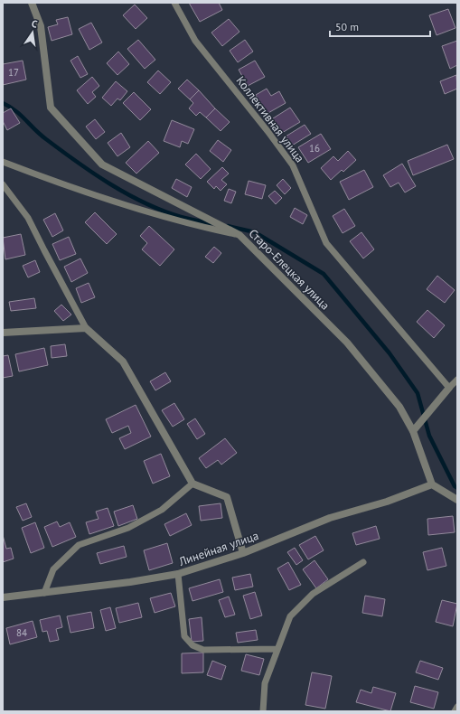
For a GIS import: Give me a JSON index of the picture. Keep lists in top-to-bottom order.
{
  "streets": {
    "street": ["Старо-Елецкая улица", "Линейная улица"],
    "lane": ["Коллективная улица"]
  },
  "crossings": [
    ["Старо-Елецкая улица", "Линейная улица"]
  ],
  "house_numbers": ["17", "16", "84"],
  "scale_bar": "50 m",
  "north": "top"
}
